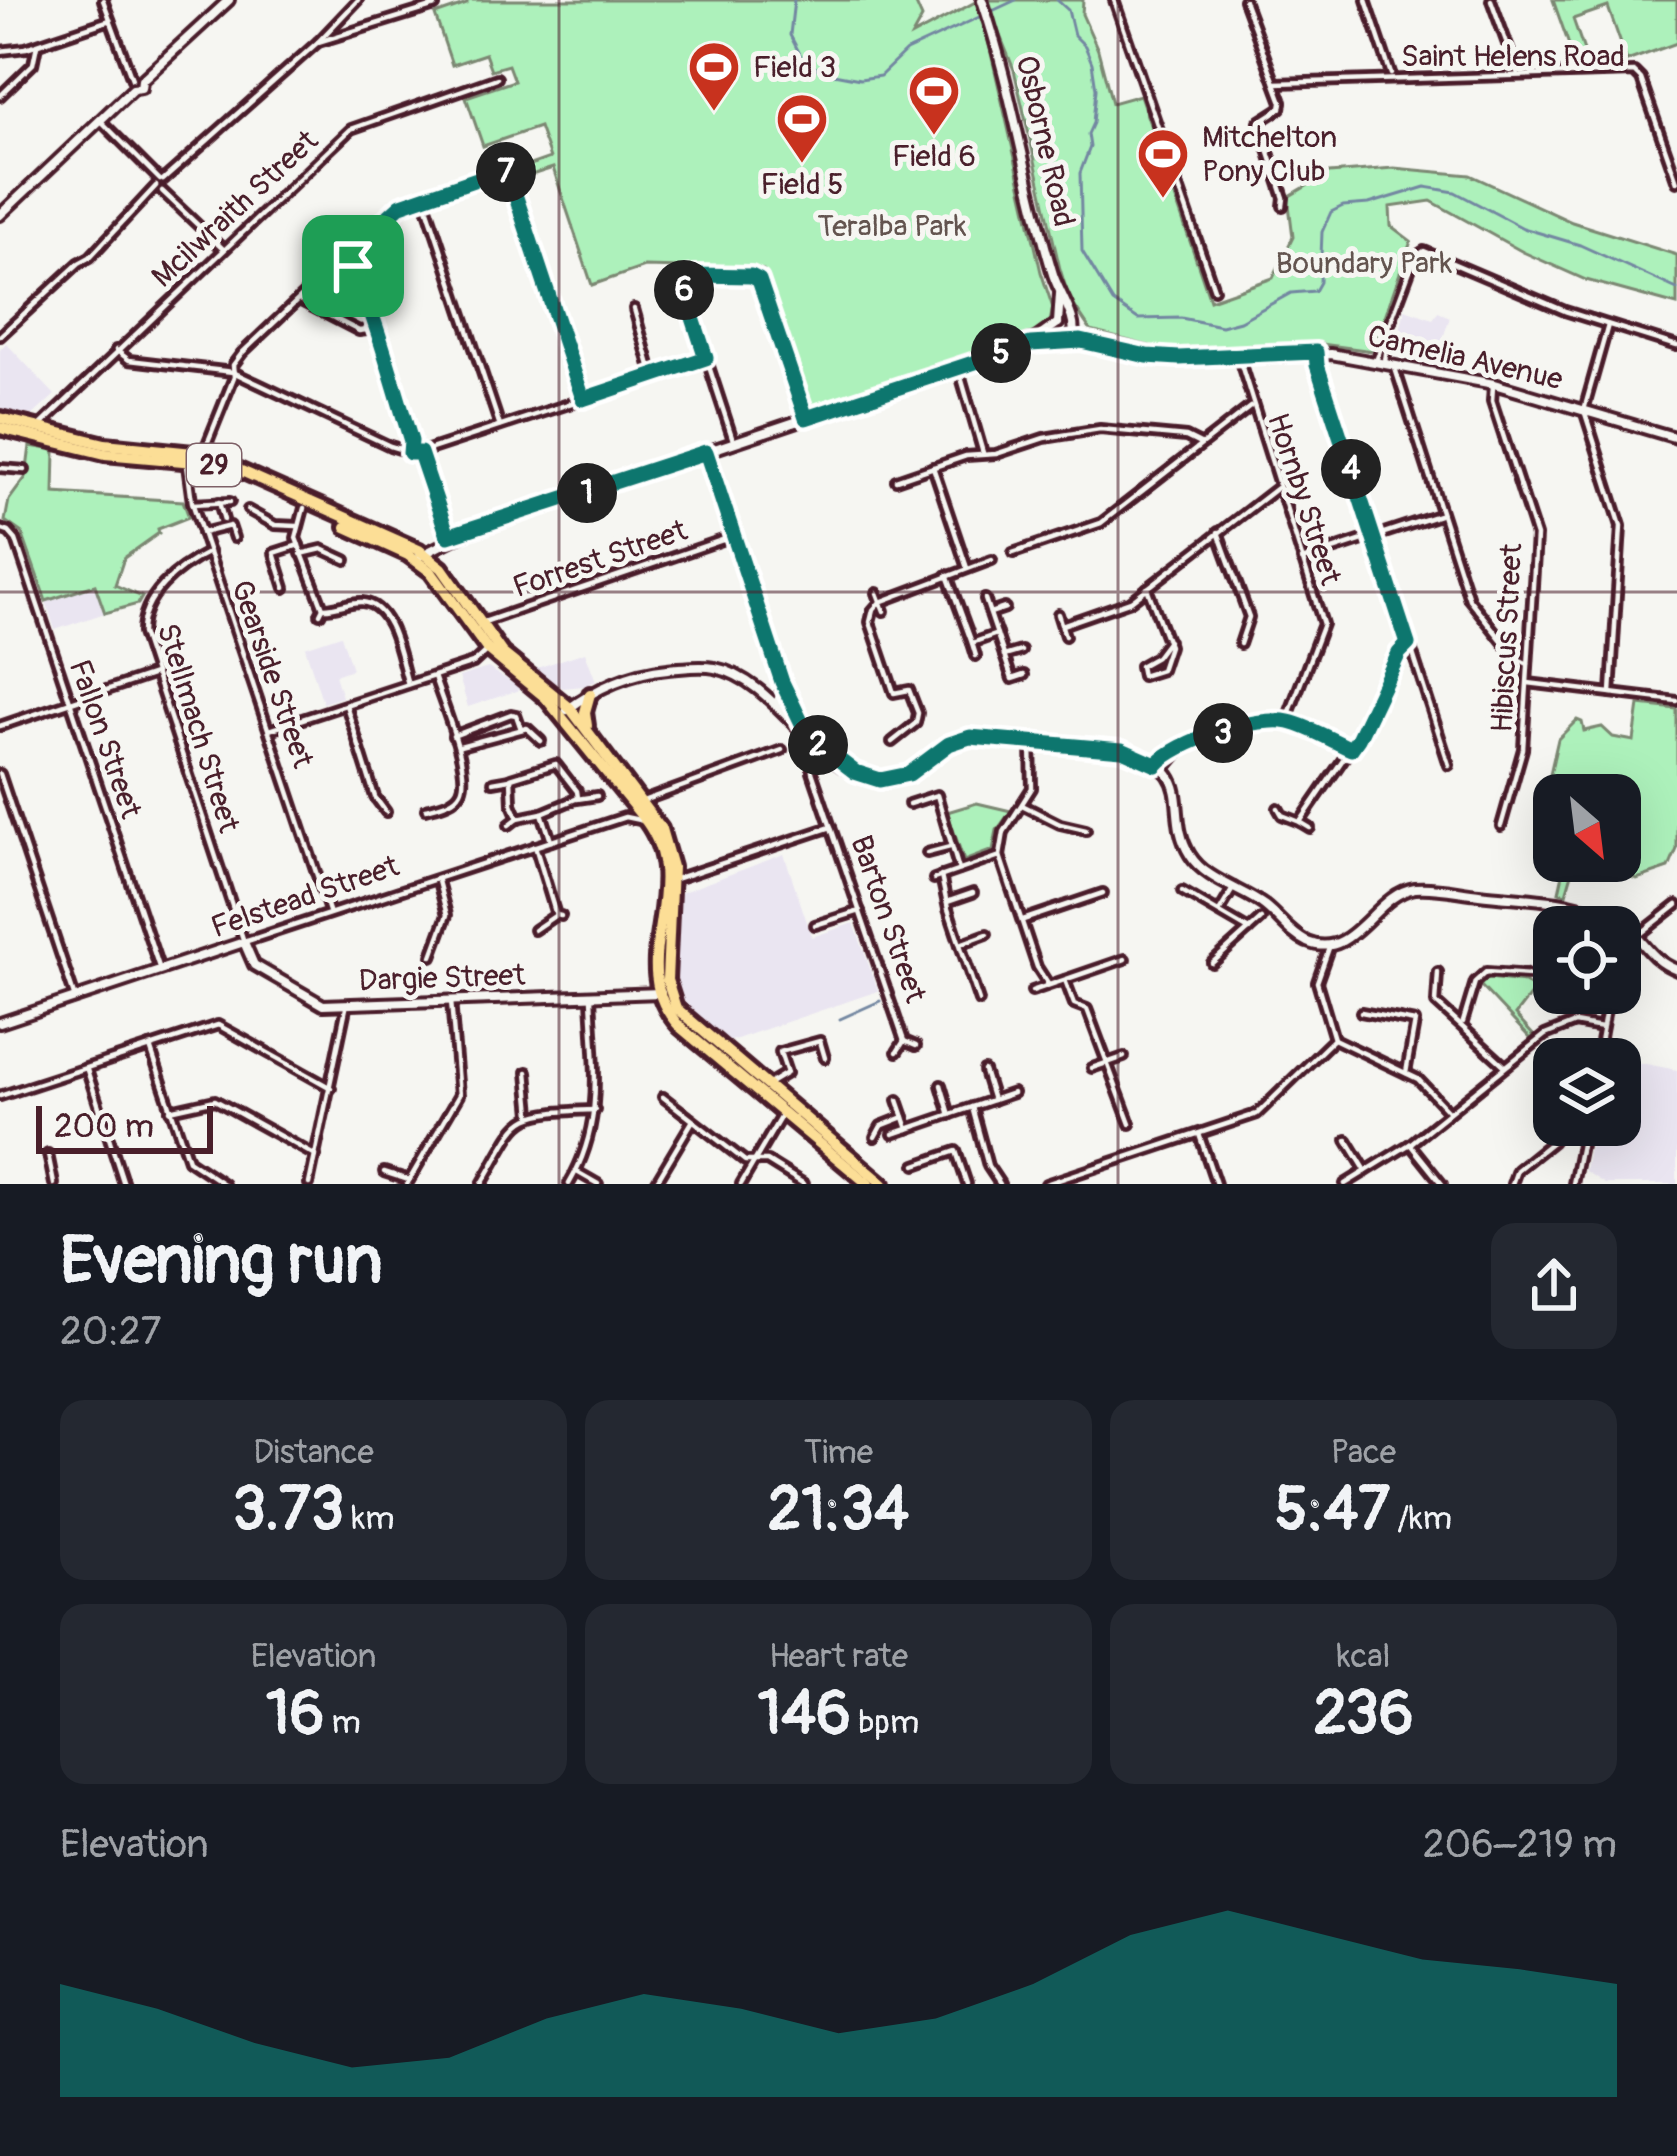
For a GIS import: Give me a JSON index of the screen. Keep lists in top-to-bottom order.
{
  "streets": {
    "highway": ["29"],
    "street": [
      "Saint Helens Road",
      "Osborne Road",
      "Mcilwraith Street",
      "Camelia Avenue",
      "Hornby Street",
      "Forrest Street",
      "Hibiscus Street",
      "Gearside Street",
      "Stellmach Street",
      "Fallon Street",
      "Felstead Street",
      "Barton Street",
      "Dargie Street"
    ]
  },
  "crossings": [
    ["Mcilwraith Street", "29"],
    ["Camelia Avenue", "Hornby Street"],
    ["Camelia Avenue", "Hibiscus Street"],
    ["29", "Forrest Street"],
    ["29", "Gearside Street"],
    ["Gearside Street", "Stellmach Street"],
    ["Gearside Street", "Felstead Street"],
    ["Stellmach Street", "Felstead Street"],
    ["Stellmach Street", "Dargie Street"],
    ["Fallon Street", "Felstead Street"],
    ["Felstead Street", "Dargie Street"]
  ],
  "parks": ["Teralba Park", "Boundary Park"],
  "places": {
    "sports": [
      "Field 3",
      "Field 6",
      "Field 5",
      "Mitchelton Pony Club"
    ]
  },
  "scale_bar": "200 m",
  "north": "bottom right",
  "page": {
    "pins": [
      "7",
      "6",
      "5",
      "4",
      "1",
      "3",
      "2"
    ],
    "scale": "200 m",
    "heading": ["Evening run", "20:27"],
    "stats": [
      ["Distance", "3.73 km"],
      ["Time", "21:34"],
      ["Pace", "5:47 /km"],
      ["Elevation", "16 m"],
      ["Heart rate", "146 bpm"],
      ["kcal", "236"]
    ],
    "chart": ["Elevation", "206–219 m"]
  }
}
